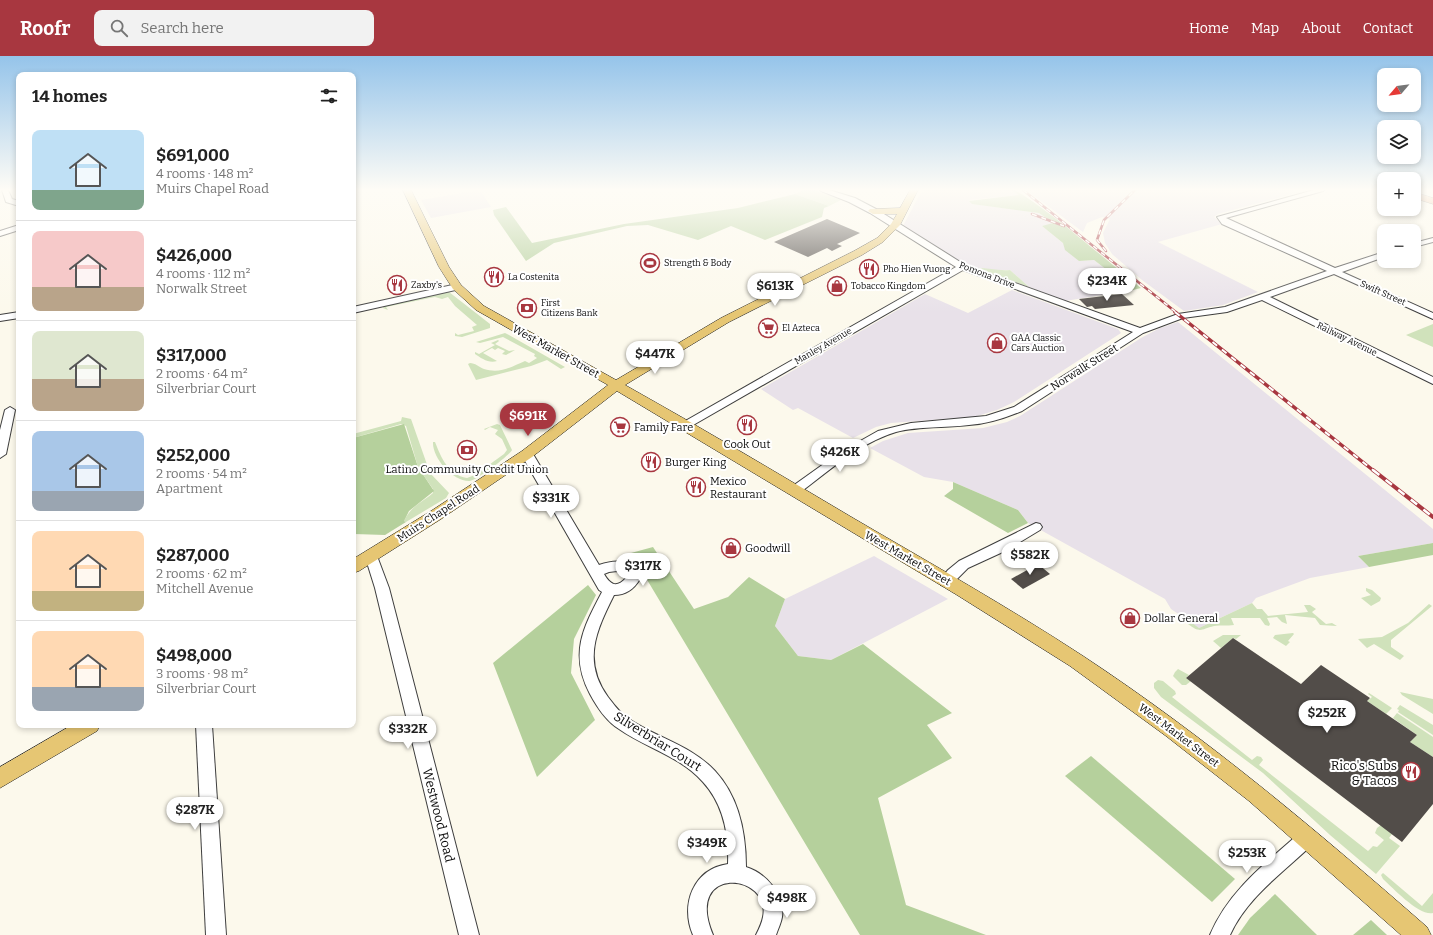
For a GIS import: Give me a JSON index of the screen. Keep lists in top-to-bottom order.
{
  "streets": {
    "main road": ["West Market Street", "Muirs Chapel Road"],
    "street": [
      "Pomona Drive",
      "Swift Street",
      "Railway Avenue",
      "Manley Avenue",
      "Norwalk Street",
      "Silverbriar Court",
      "Westwood Road"
    ]
  },
  "crossings": [
    ["Pomona Drive", "Manley Avenue"],
    ["Pomona Drive", "Norwalk Street"],
    ["Swift Street", "Norwalk Street"],
    ["Railway Avenue", "Norwalk Street"],
    ["Manley Avenue", "West Market Street"],
    ["West Market Street", "Norwalk Street"],
    ["West Market Street", "Muirs Chapel Road"],
    ["Muirs Chapel Road", "Westwood Road"]
  ],
  "places": {
    "sports": ["Strength & Body"],
    "restaurant": [
      "Pho Hien Vuong",
      "La Costenita",
      "Zaxby's",
      "Cook Out",
      "Burger King",
      "Mexico Restaurant",
      "Rico's Subs & Tacos"
    ],
    "shop": [
      "Tobacco Kingdom",
      "GAA Classic Cars Auction",
      "Goodwill",
      "Dollar General"
    ],
    "bank": ["First Citizens Bank", "Latino Community Credit Union"],
    "supermarket": ["El Azteca", "Family Fare"]
  },
  "north": "bottom left",
  "page": {
    "header": "Roofr",
    "search": "Search here",
    "nav": [
      "Home",
      "Map",
      "About",
      "Contact"
    ],
    "map_buttons": ["+", "−"],
    "heading": "14 homes",
    "list": [
      {
        "name": "$691,000",
        "note": "4 rooms · 148 m² · Muirs Chapel Road"
      },
      {
        "name": "$426,000",
        "note": "4 rooms · 112 m² · Norwalk Street"
      },
      {
        "name": "$317,000",
        "note": "2 rooms · 64 m² · Silverbriar Court"
      },
      {
        "name": "$252,000",
        "note": "2 rooms · 54 m² · Apartment"
      },
      {
        "name": "$287,000",
        "note": "2 rooms · 62 m² · Mitchell Avenue"
      },
      {
        "name": "$498,000",
        "note": "3 rooms · 98 m² · Silverbriar Court"
      }
    ],
    "price": [
      "$234K",
      "$613K",
      "$447K",
      "$691K",
      "$426K",
      "$331K",
      "$582K",
      "$317K",
      "$252K",
      "$332K",
      "$287K",
      "$349K",
      "$253K",
      "$498K"
    ]
  }
}
